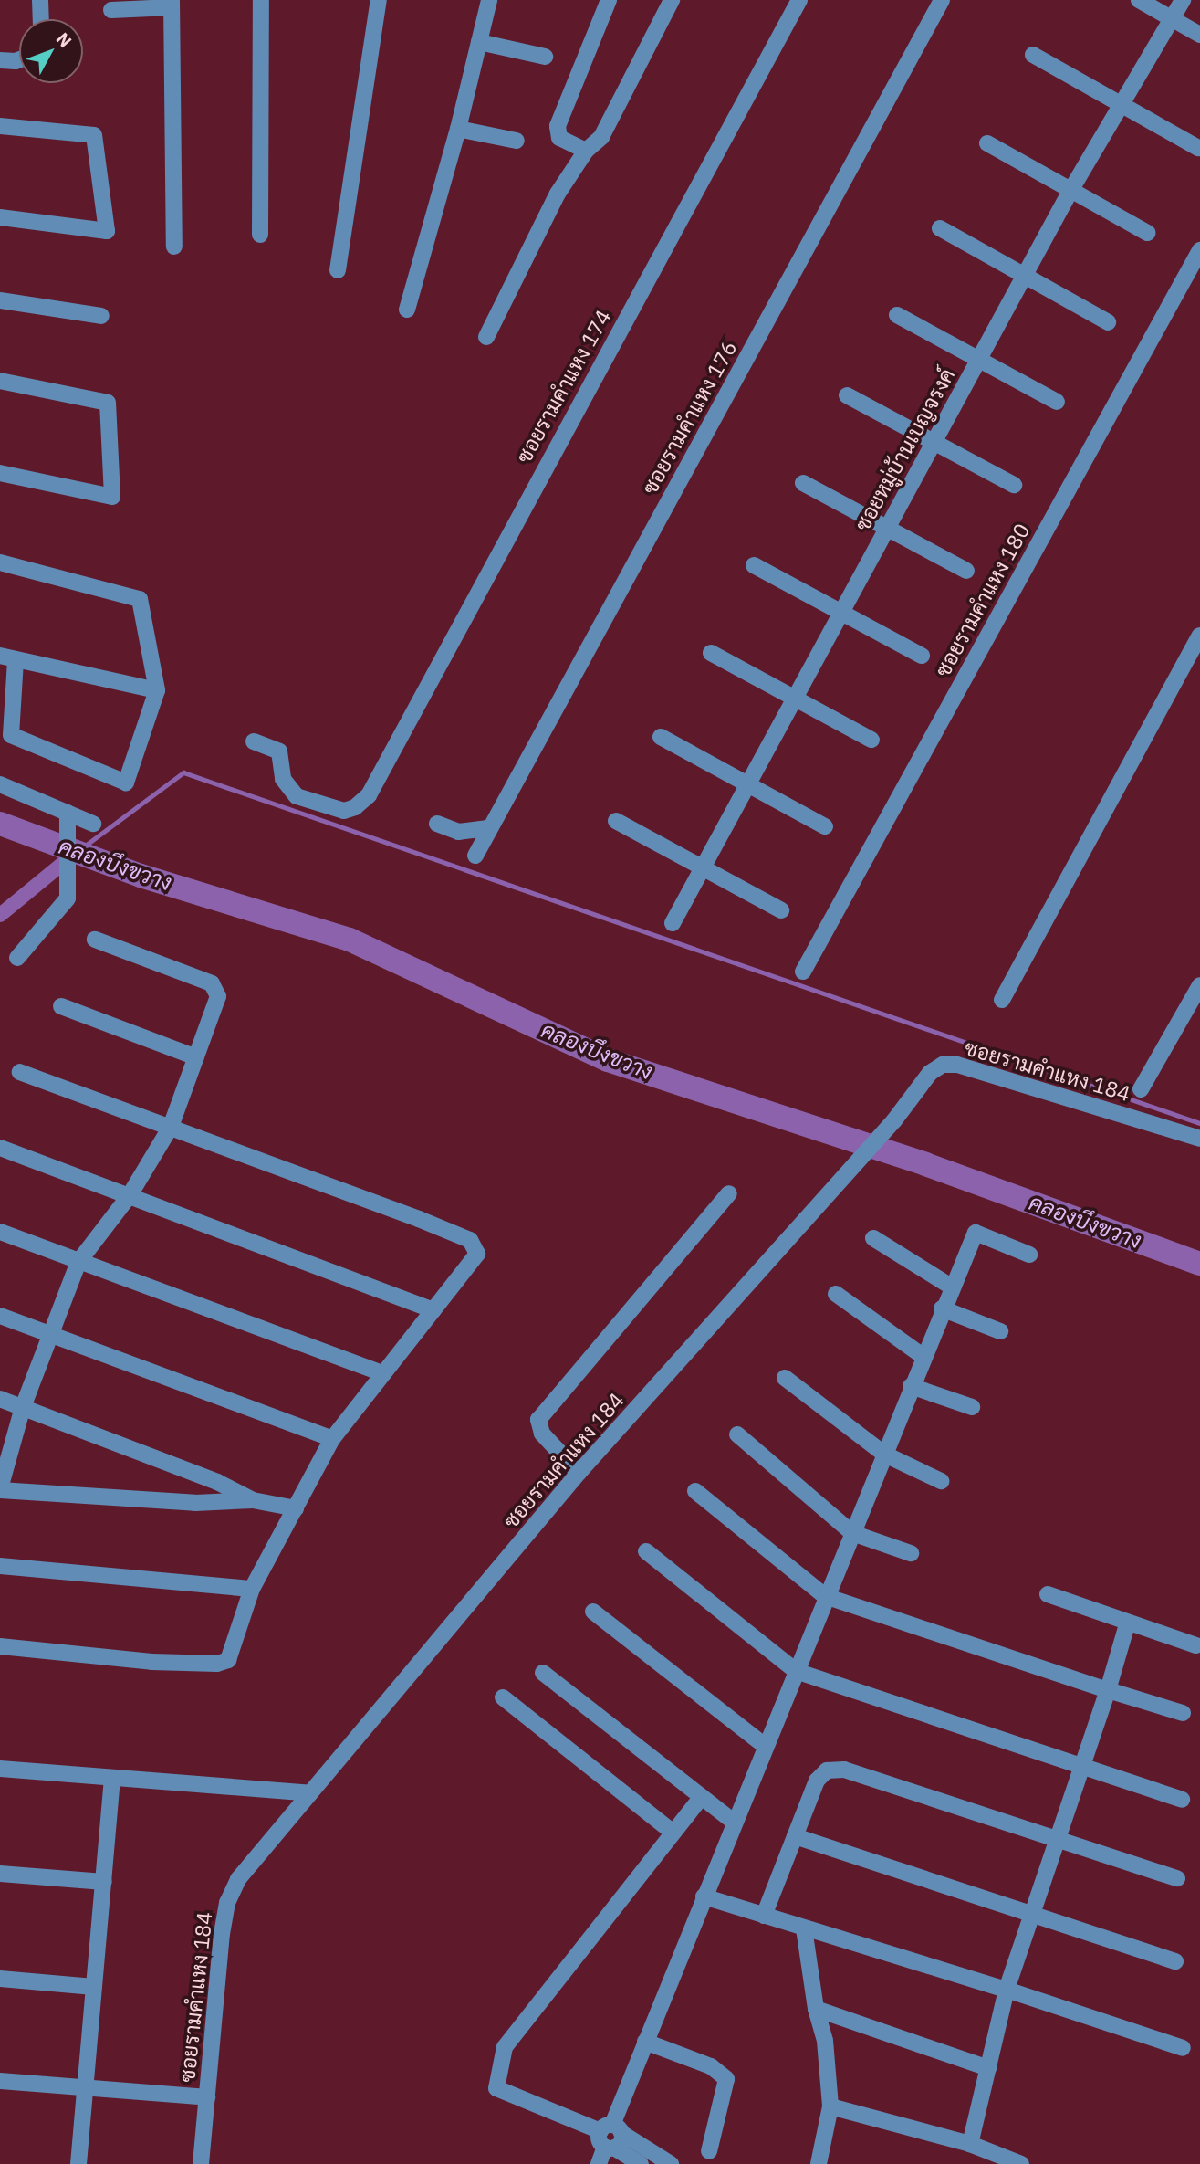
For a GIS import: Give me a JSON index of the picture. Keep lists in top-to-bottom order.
{
  "streets": {
    "street": [
      "ซอยรามคำแหง 174",
      "ซอยรามคำแหง 176",
      "ซอยหมู่บ้านเบญจรงค์",
      "ซอยรามคำแหง 180",
      "ซอยรามคำแหง 184"
    ]
  },
  "water": ["คลองบึงขวาง"],
  "north": "top right"
}
